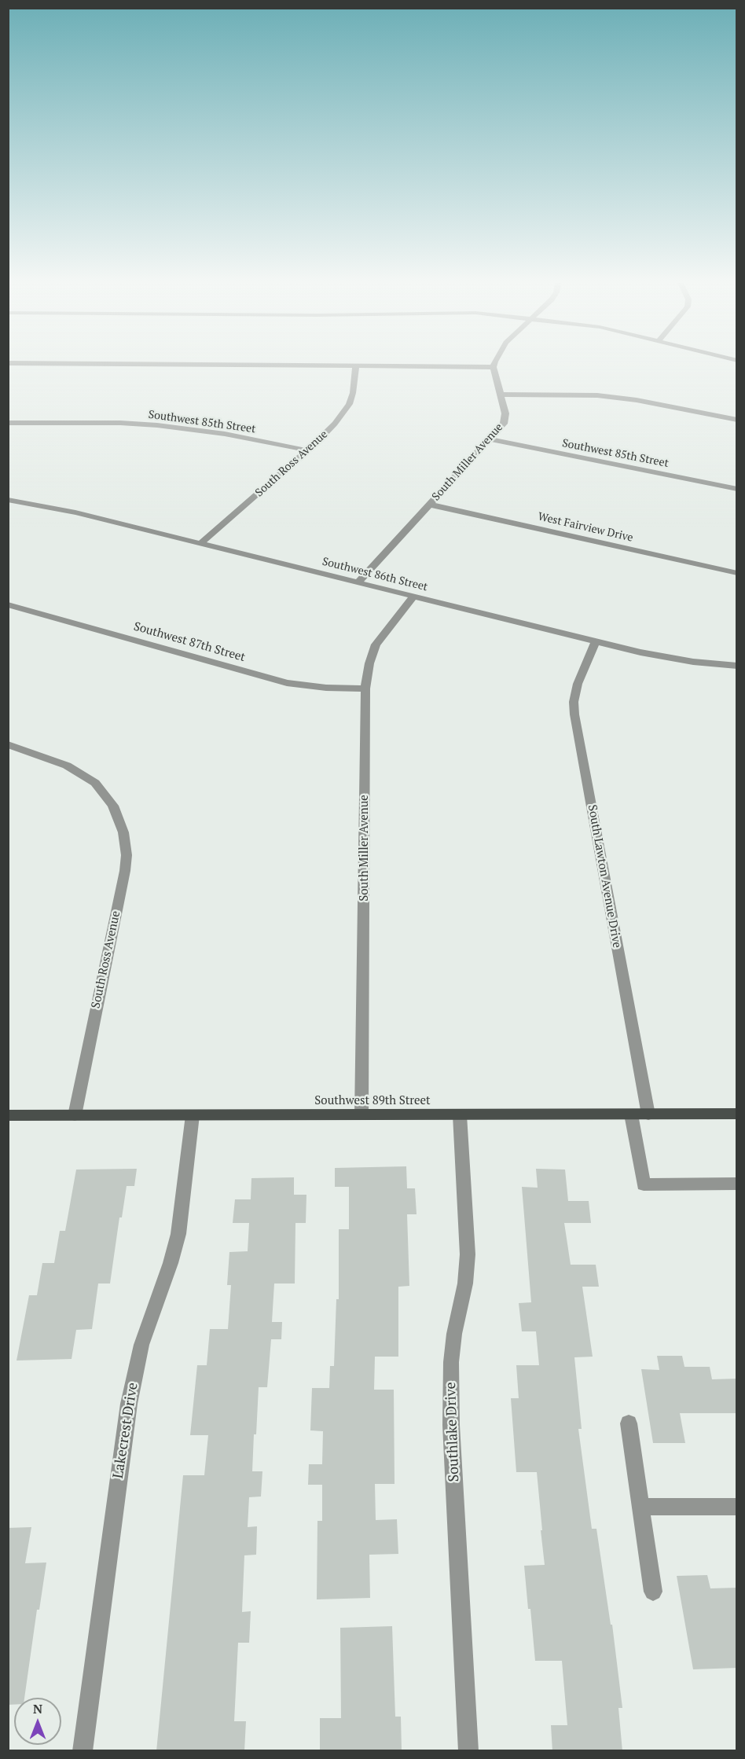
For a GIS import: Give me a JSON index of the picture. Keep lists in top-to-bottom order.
{
  "streets": {
    "main road": ["Southwest 89th Street"],
    "street": [
      "Southwest 85th Street",
      "South Miller Avenue",
      "South Ross Avenue",
      "West Fairview Drive",
      "Southwest 86th Street",
      "Southwest 87th Street",
      "South Lawton Avenue Drive",
      "Lakecrest Drive",
      "Southlake Drive"
    ]
  },
  "crossings": [
    ["Southwest 85th Street", "South Miller Avenue"],
    ["Southwest 85th Street", "South Ross Avenue"],
    ["South Miller Avenue", "West Fairview Drive"],
    ["South Miller Avenue", "Southwest 86th Street"],
    ["South Miller Avenue", "Southwest 87th Street"],
    ["South Miller Avenue", "Southwest 89th Street"],
    ["South Ross Avenue", "Southwest 86th Street"],
    ["South Ross Avenue", "Southwest 89th Street"],
    ["Southwest 86th Street", "South Lawton Avenue Drive"],
    ["South Lawton Avenue Drive", "Southwest 89th Street"],
    ["Southwest 89th Street", "Lakecrest Drive"],
    ["Southwest 89th Street", "Southlake Drive"]
  ],
  "north": "top"
}
